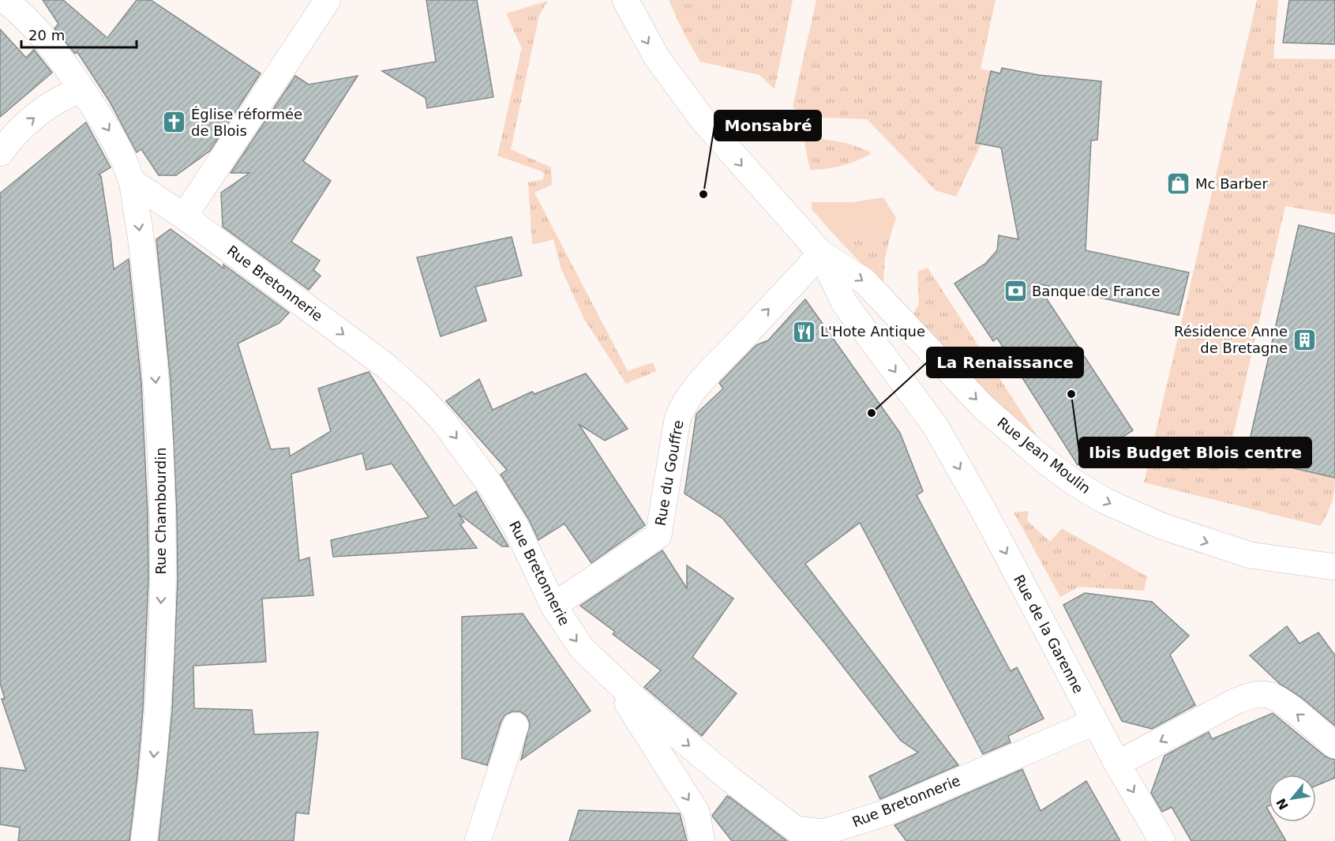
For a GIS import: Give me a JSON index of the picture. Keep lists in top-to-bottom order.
{
  "streets": {
    "street": [
      "Rue Bretonnerie",
      "Rue Jean Moulin",
      "Rue du Gouffre",
      "Rue Chambourdin",
      "Rue de la Garenne"
    ]
  },
  "crossings": [
    ["Rue Bretonnerie", "Rue du Gouffre"],
    ["Rue Bretonnerie", "Rue Chambourdin"],
    ["Rue Bretonnerie", "Rue de la Garenne"],
    ["Rue Jean Moulin", "Rue du Gouffre"],
    ["Rue Jean Moulin", "Rue de la Garenne"],
    ["Rue du Gouffre", "Rue de la Garenne"]
  ],
  "one_way": [
    "Rue Bretonnerie",
    "Rue Jean Moulin",
    "Rue du Gouffre",
    "Rue Chambourdin",
    "Rue de la Garenne"
  ],
  "places": {
    "church": ["Église réformée de Blois"],
    "shop": ["Mc Barber"],
    "other": ["Monsabré", "Ibis Budget Blois centre", "La Renaissance"],
    "bank": ["Banque de France"],
    "restaurant": ["L'Hote Antique"],
    "building": ["Résidence Anne de Bretagne"]
  },
  "scale_bar": "20 m",
  "north": "bottom left"
}
